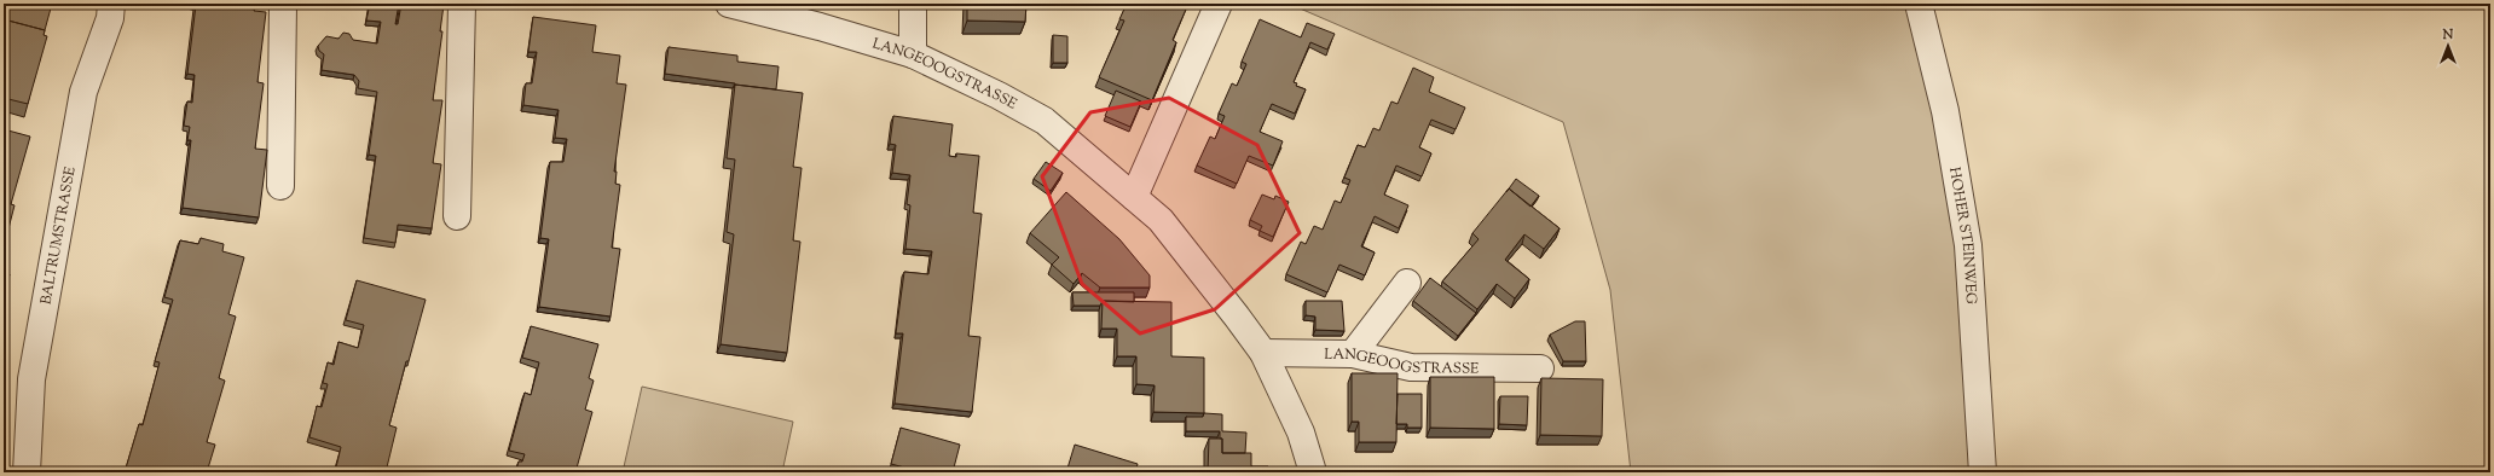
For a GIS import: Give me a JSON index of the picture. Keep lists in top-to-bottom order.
{
  "streets": {
    "street": ["LANGEOOGSTRASSE", "BALTRUMSTRASSE", "HOHER STEINWEG"]
  },
  "north": "top"
}
